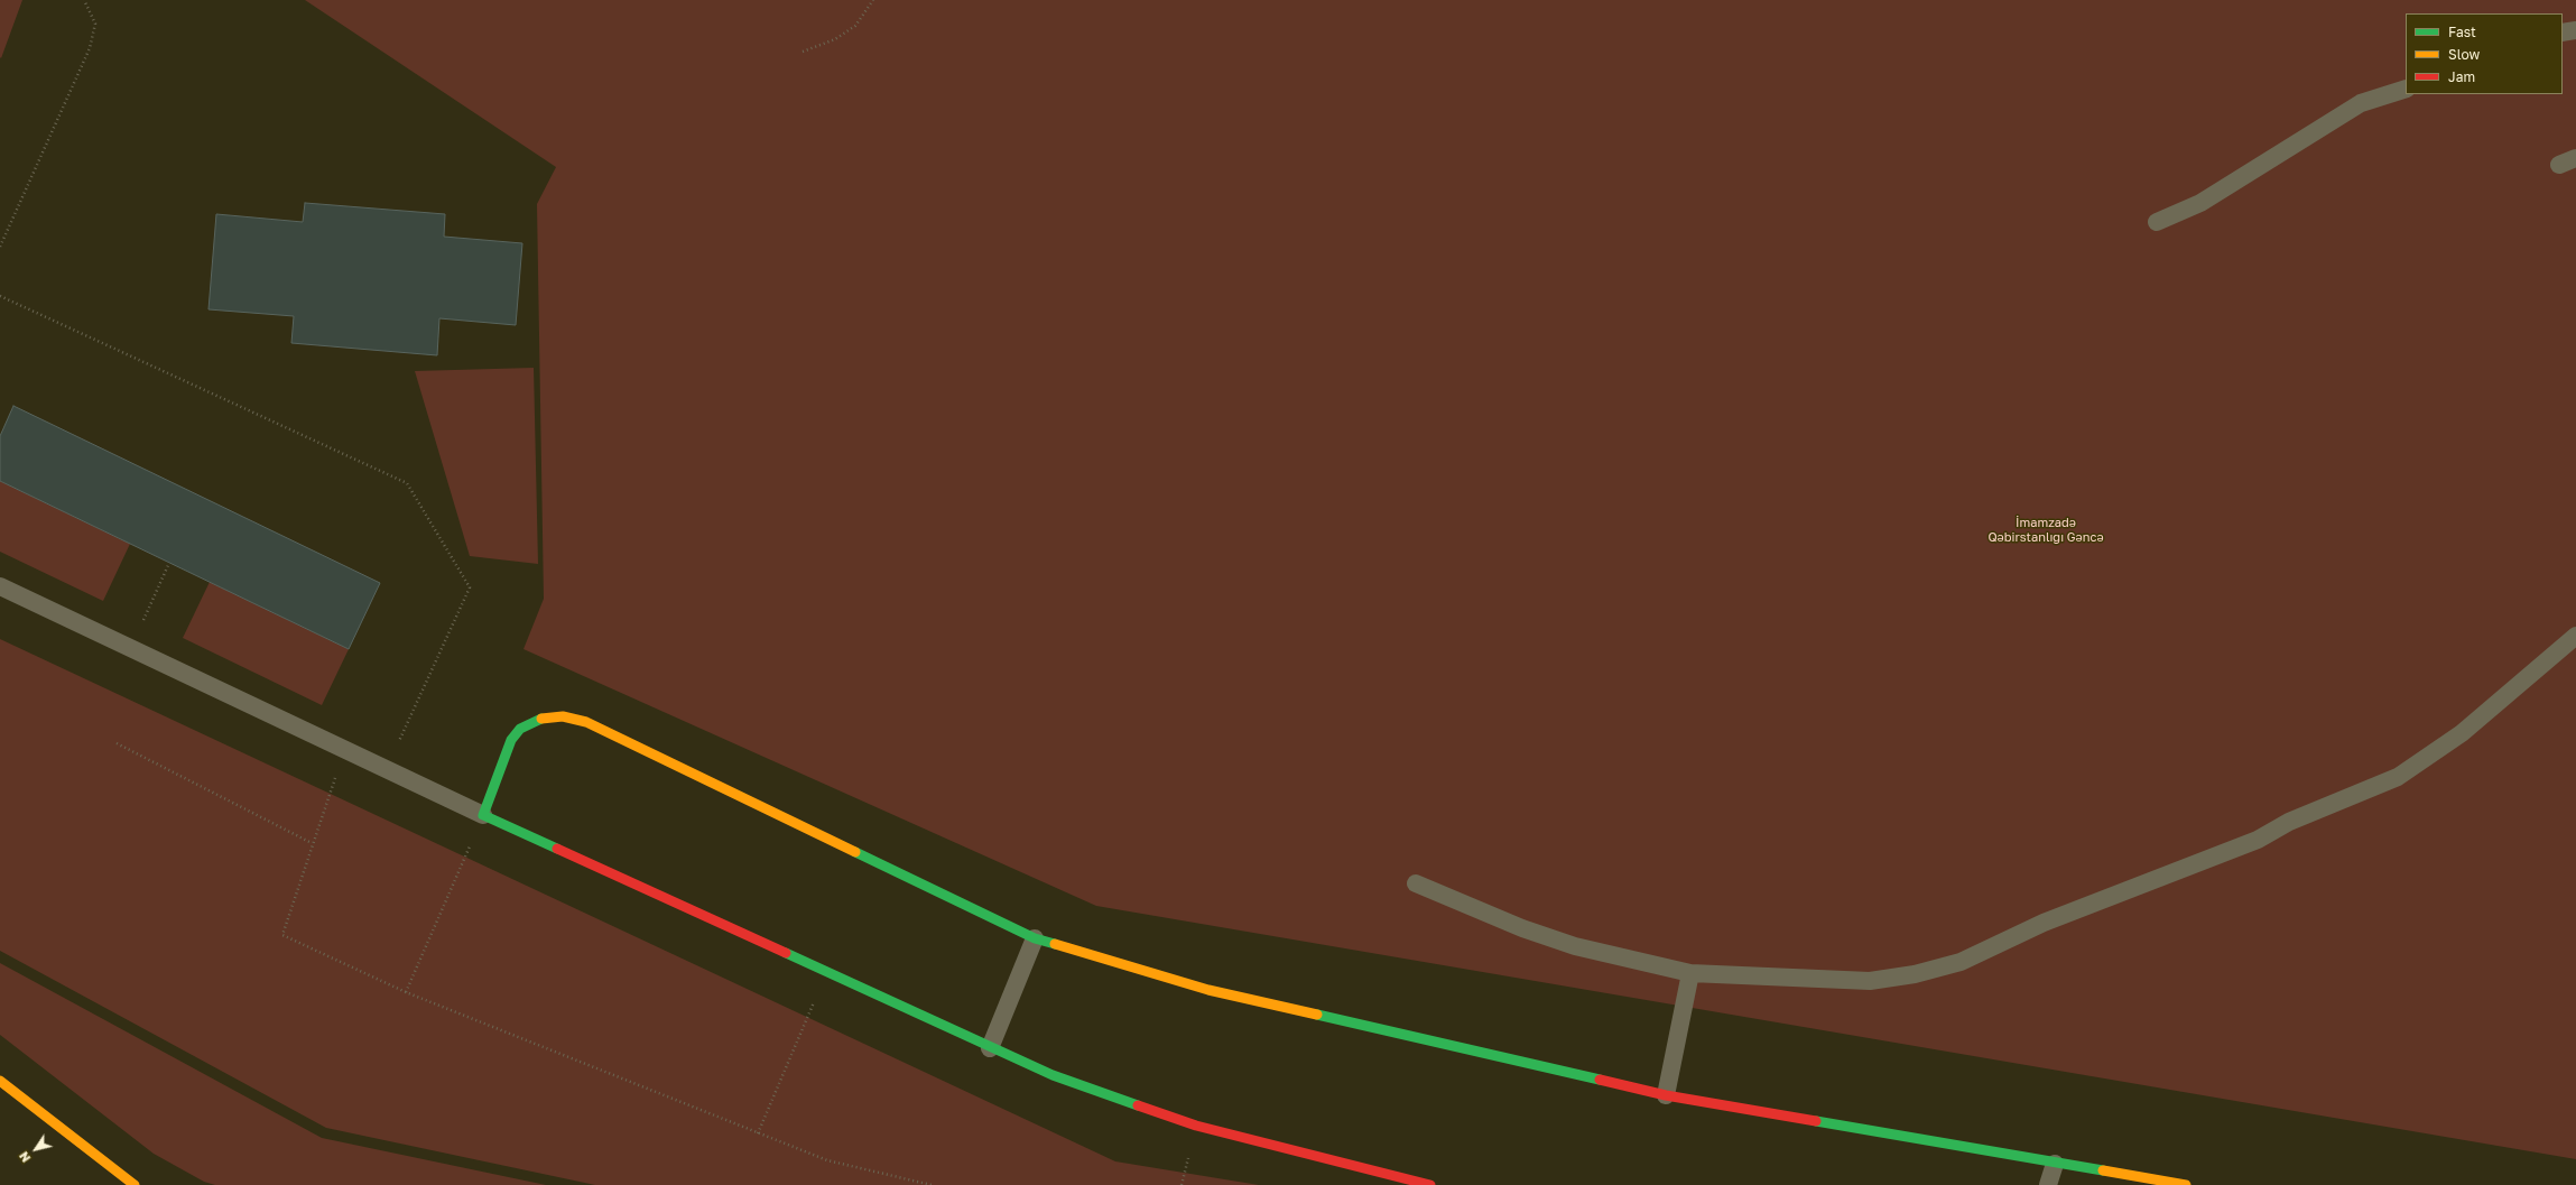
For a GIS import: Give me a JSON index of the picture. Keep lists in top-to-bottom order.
{
  "parks": ["İmamzadə Qəbirstanlığı Gəncə"],
  "legend": ["Fast", "Slow", "Jam"],
  "north": "bottom left"
}
